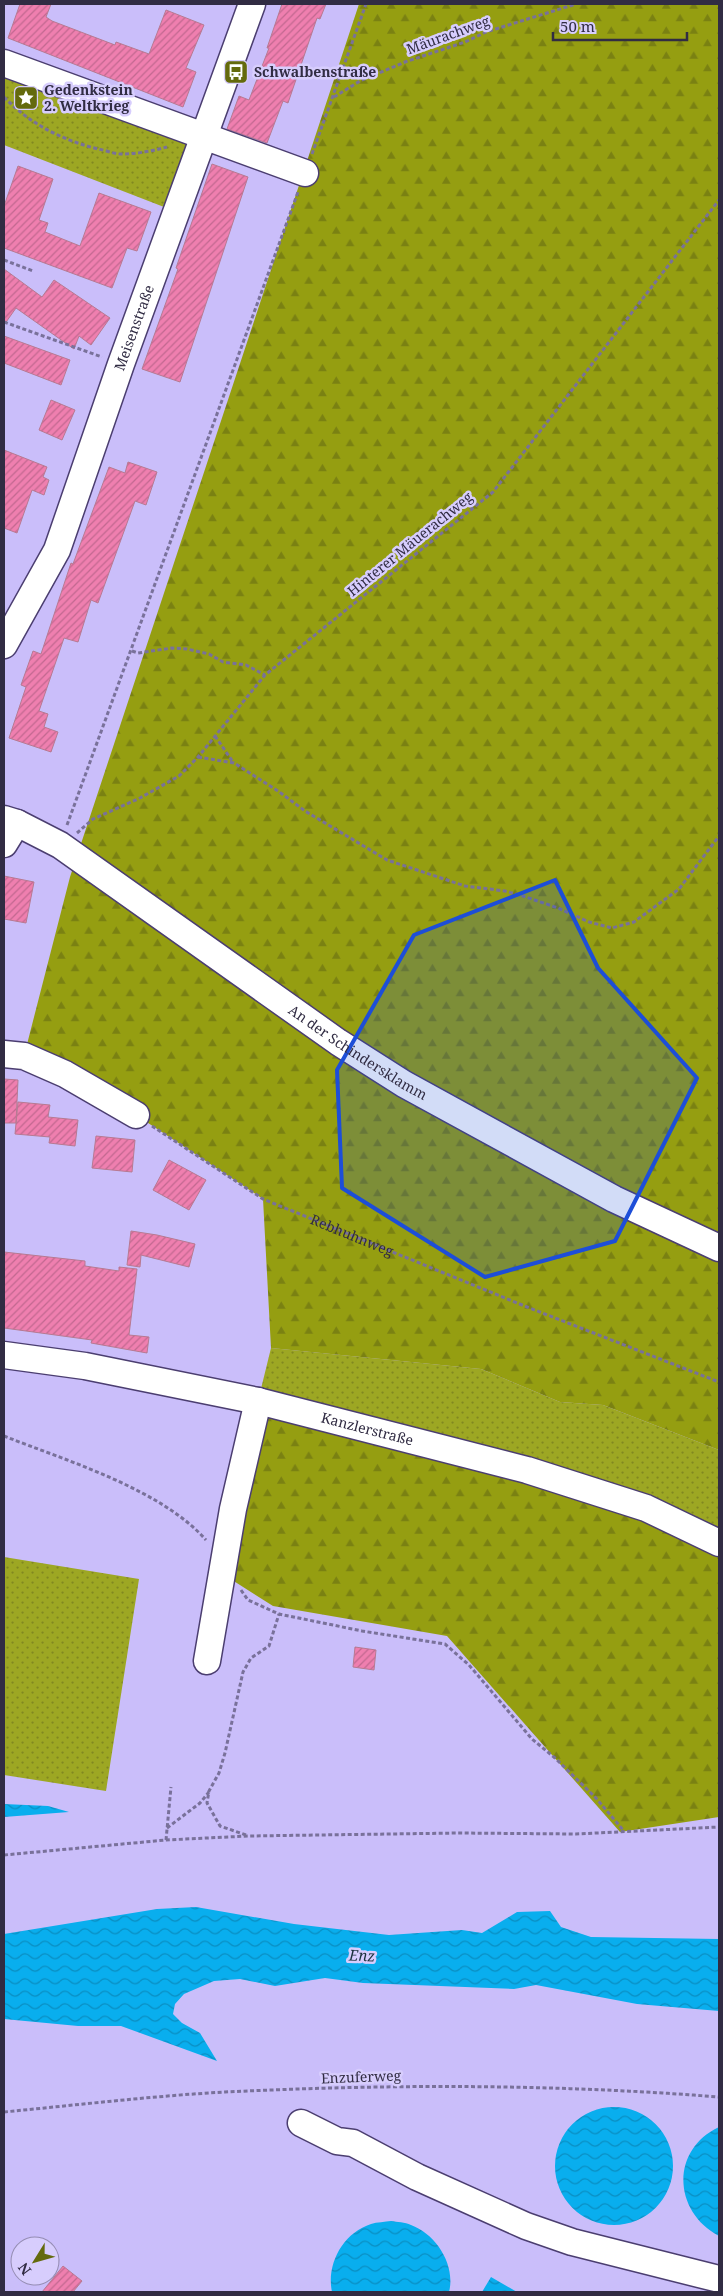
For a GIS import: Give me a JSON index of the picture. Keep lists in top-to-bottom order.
{
  "streets": {
    "street": ["Meisenstraße", "An der Schindersklamm", "Kanzlerstraße"],
    "path": [
      "Mäurachweg",
      "Hinterer Mäuerachweg",
      "Rebhuhnweg",
      "Enzuferweg"
    ]
  },
  "crossings": [
    ["Hinterer Mäuerachweg", "An der Schindersklamm"]
  ],
  "water": ["Enz"],
  "places": {
    "bus stop": ["Schwalbenstraße"],
    "place": ["Gedenkstein 2. Weltkrieg"]
  },
  "scale_bar": "50 m",
  "north": "bottom left"
}
